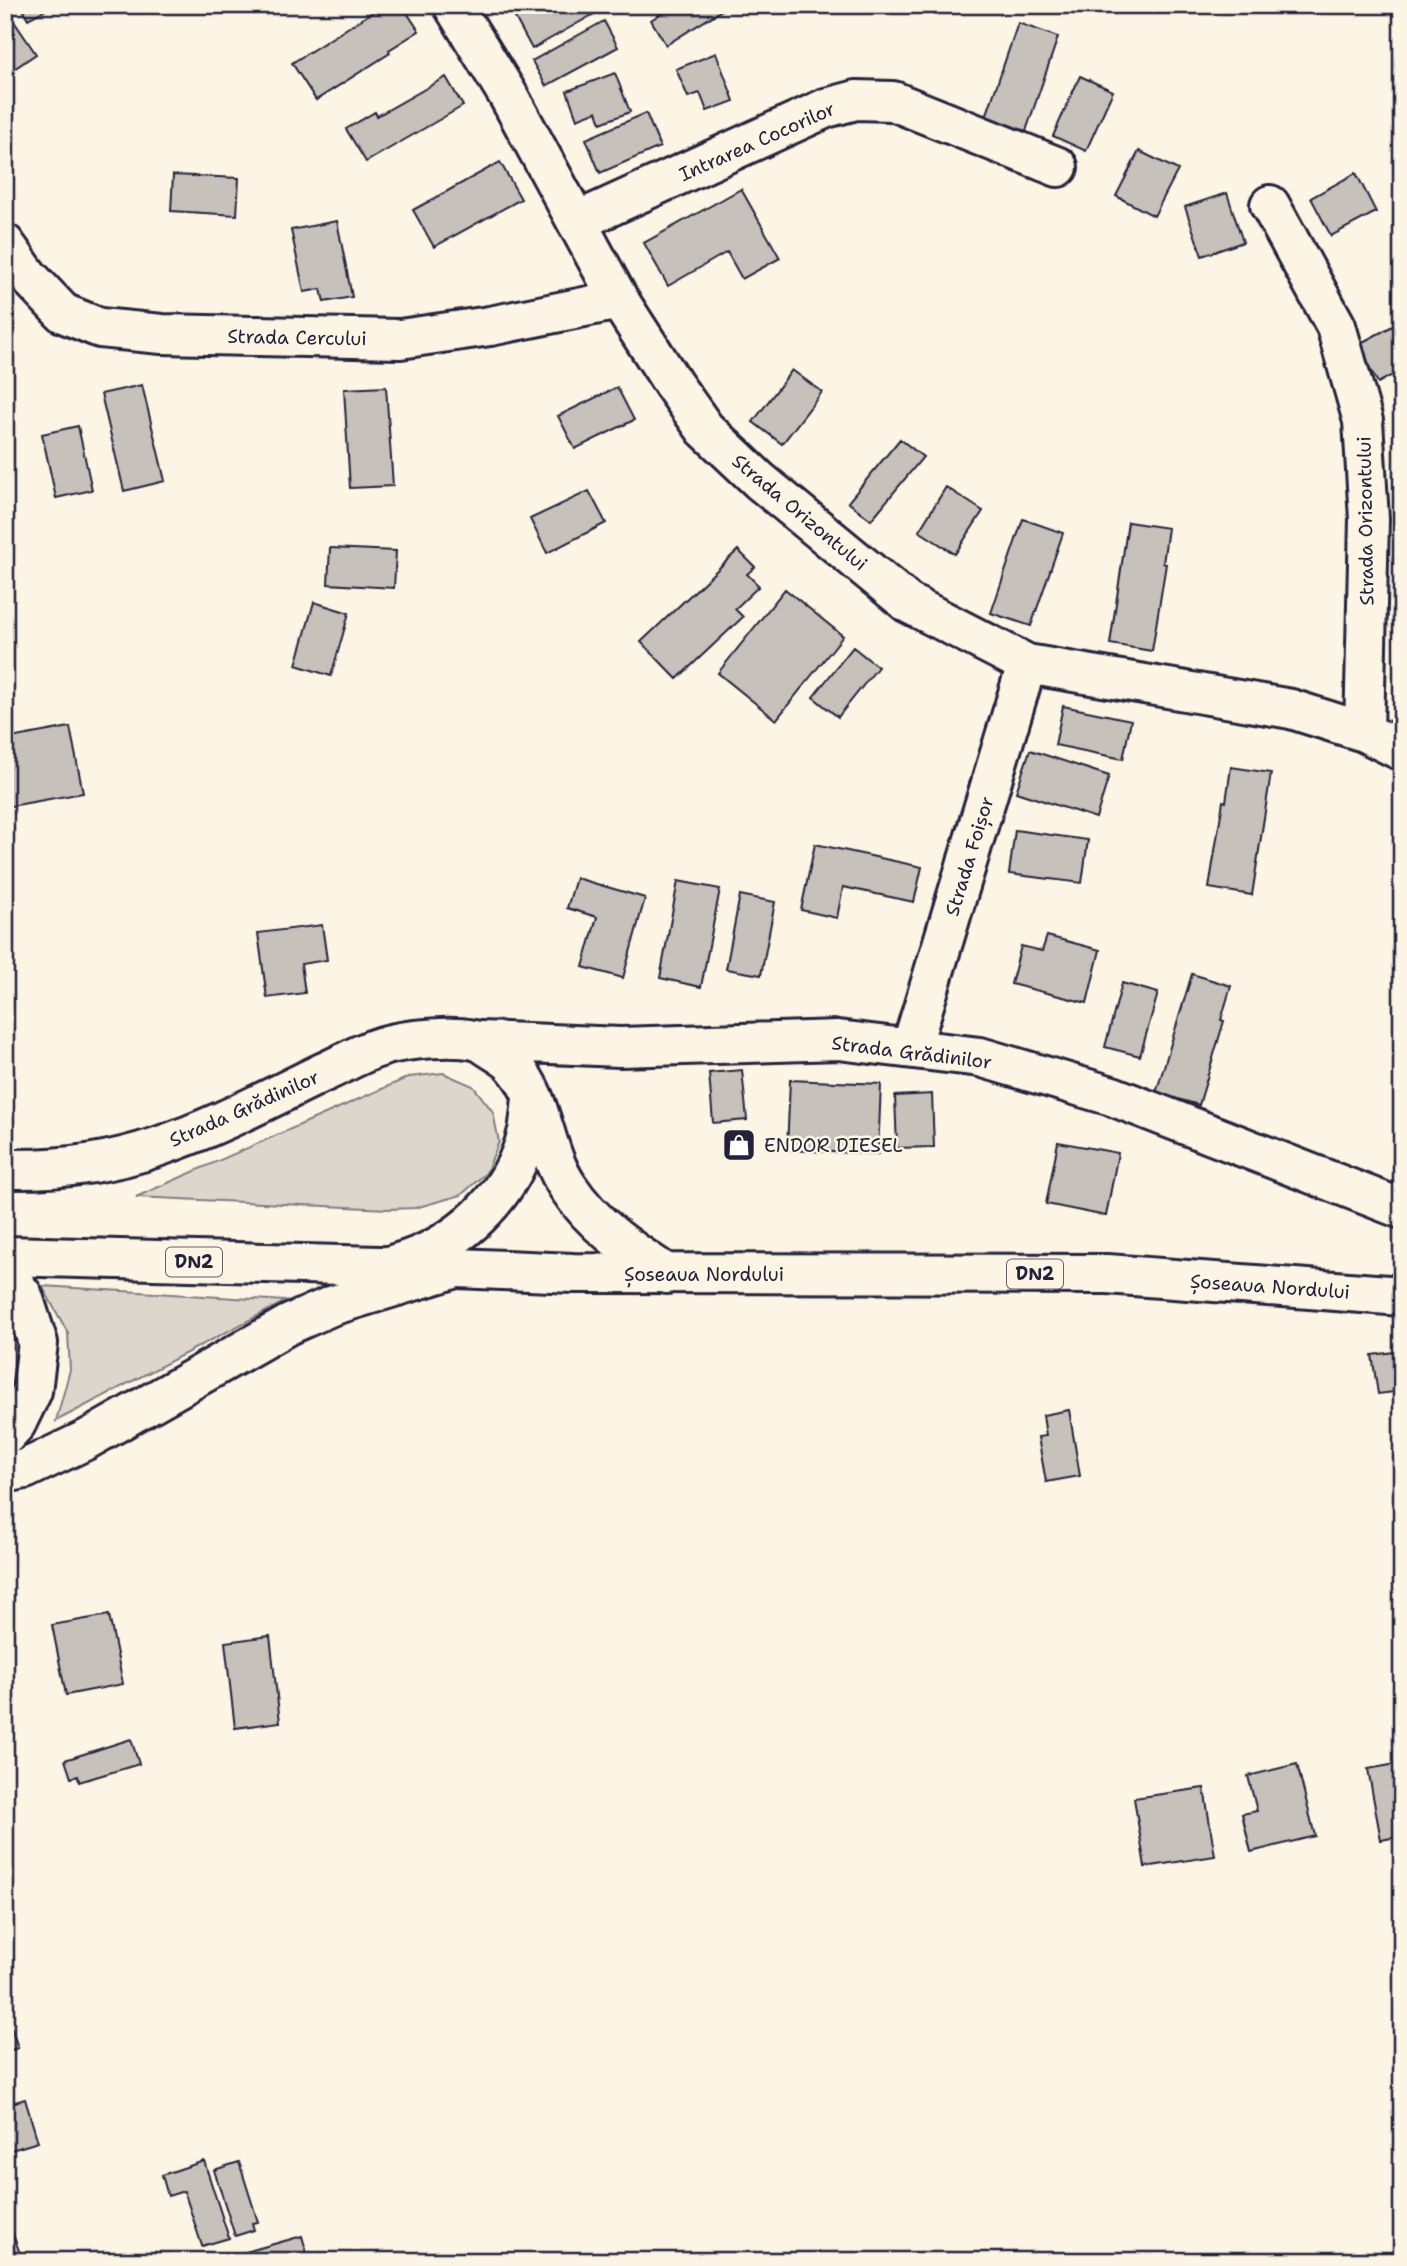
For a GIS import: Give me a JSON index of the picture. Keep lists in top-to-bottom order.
{
  "streets": {
    "street": [
      "Intrarea Cocorilor",
      "Strada Cercului",
      "Strada Orizontului",
      "Strada Foișor",
      "Strada Grădinilor",
      "DN2",
      "Șoseaua Nordului"
    ]
  },
  "crossings": [
    ["Intrarea Cocorilor", "Strada Orizontului"],
    ["Strada Cercului", "Strada Orizontului"],
    ["Strada Orizontului", "Strada Foișor"],
    ["Strada Foișor", "Strada Grădinilor"]
  ],
  "places": {
    "shop": ["ENDOR DIESEL"]
  }
}
